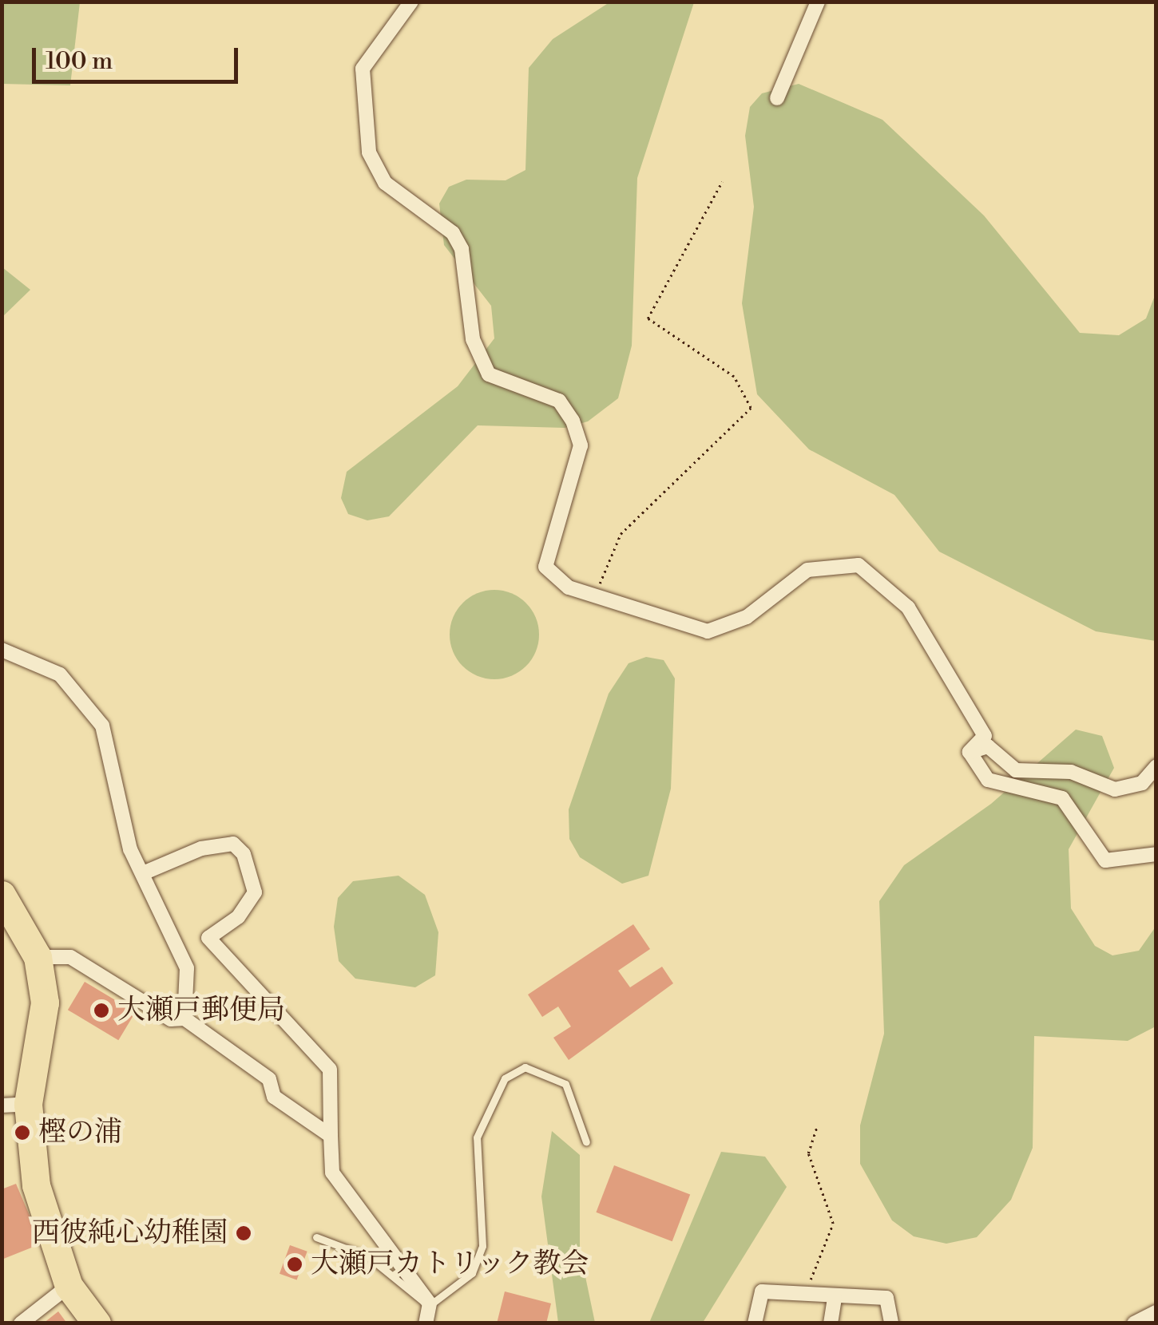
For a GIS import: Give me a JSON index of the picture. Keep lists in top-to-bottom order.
{
  "places": [
    "大瀬戸郵便局",
    "樫の浦",
    "西彼純心幼稚園",
    "大瀬戸カトリック教会"
  ],
  "scale_bar": "100 m"
}
